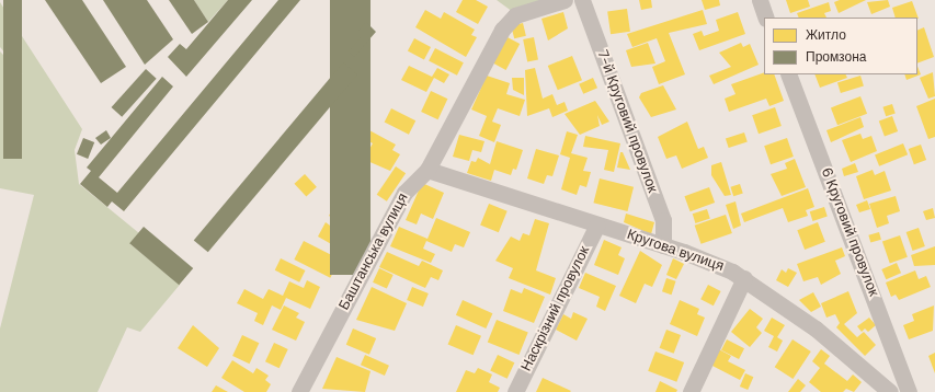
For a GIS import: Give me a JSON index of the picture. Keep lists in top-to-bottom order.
{
  "streets": {
    "street": [
      "7-й Круговий провулок",
      "6 Круговий провулок",
      "Кругова вулиця",
      "Баштанська вулиця",
      "Наскрізний провулок"
    ]
  },
  "crossings": [
    ["7-й Круговий провулок", "Кругова вулиця"],
    ["Кругова вулиця", "Баштанська вулиця"],
    ["Кругова вулиця", "Наскрізний провулок"]
  ],
  "legend": ["Житло", "Промзона"]
}
